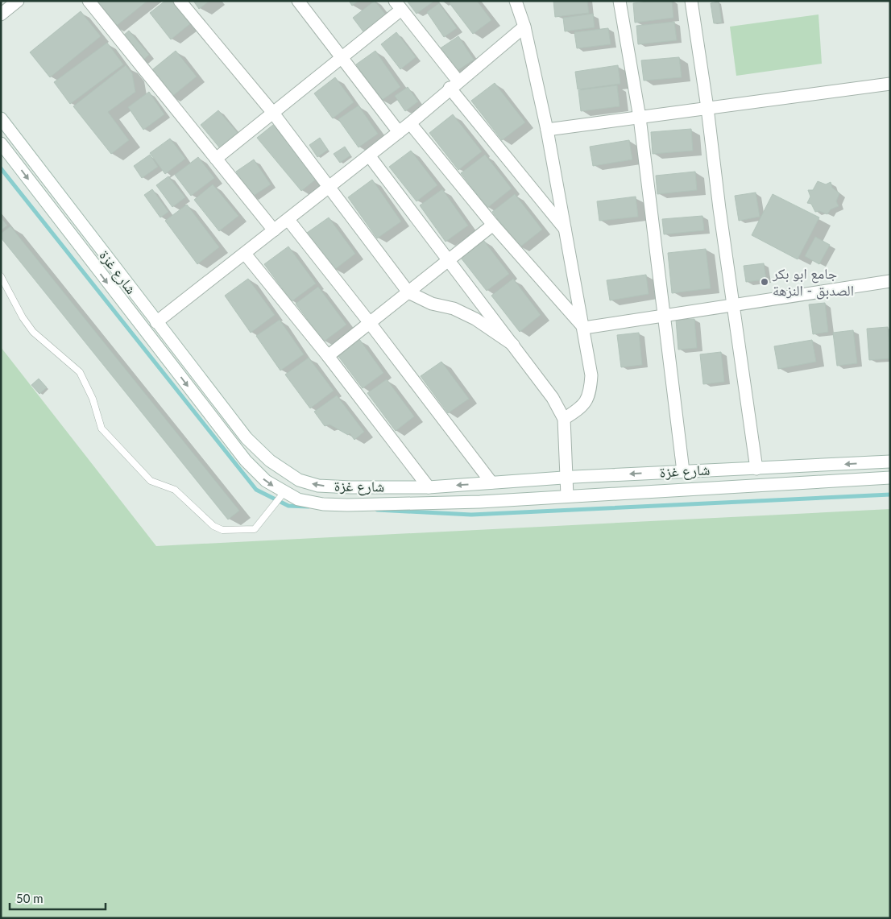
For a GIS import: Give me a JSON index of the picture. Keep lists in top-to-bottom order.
{
  "streets": {
    "street": ["شارع غزة"]
  },
  "places": ["جامع ابو بكر الصدبق - النزهة"],
  "scale_bar": "50 m"
}
